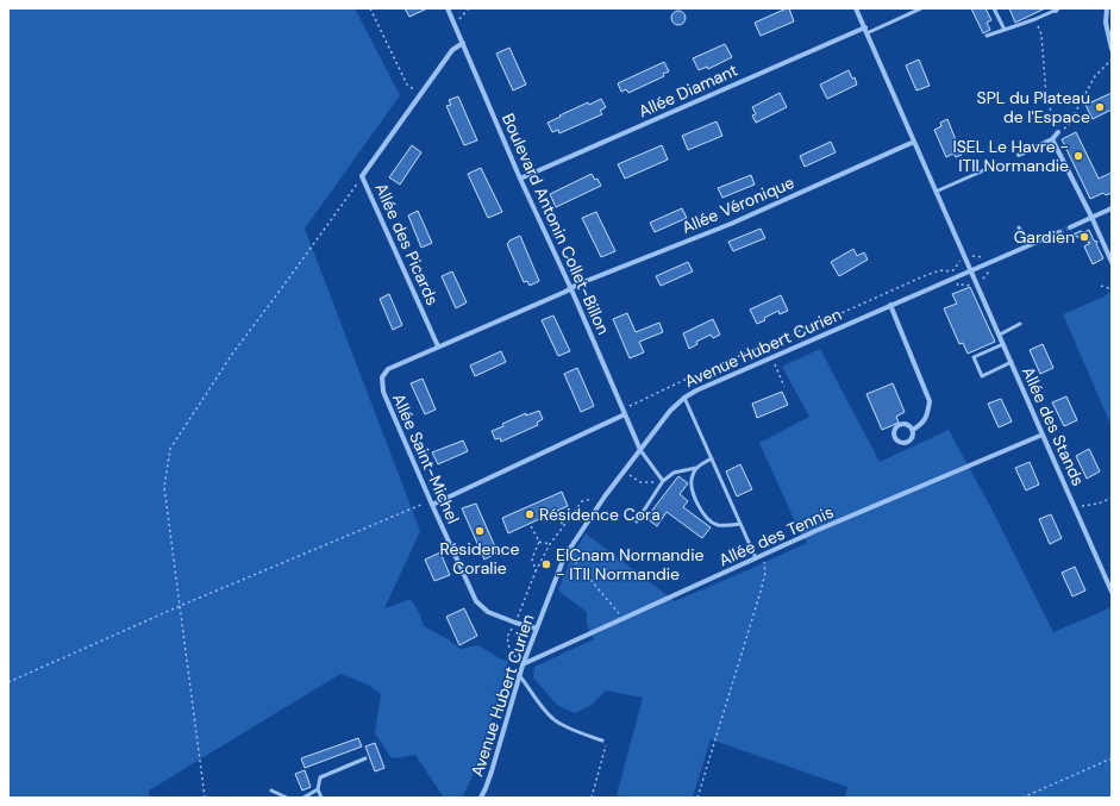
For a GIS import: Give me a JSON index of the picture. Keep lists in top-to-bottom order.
{
  "streets": {
    "street": [
      "Allée Diamant",
      "Allée Véronique",
      "Boulevard Antonin Collet-Billon",
      "Allée des Picards",
      "Avenue Hubert Curien",
      "Allée des Stands",
      "Allée Saint-Michel",
      "Allée des Tennis"
    ]
  },
  "crossings": [
    ["Allée Diamant", "Boulevard Antonin Collet-Billon"],
    ["Allée Diamant", "Allée des Stands"],
    ["Allée Véronique", "Boulevard Antonin Collet-Billon"],
    ["Allée Véronique", "Allée des Stands"],
    ["Allée Véronique", "Allée Saint-Michel"],
    ["Boulevard Antonin Collet-Billon", "Allée des Picards"],
    ["Boulevard Antonin Collet-Billon", "Avenue Hubert Curien"],
    ["Boulevard Antonin Collet-Billon", "Allée Saint-Michel"],
    ["Allée des Picards", "Allée Saint-Michel"],
    ["Avenue Hubert Curien", "Allée des Stands"],
    ["Avenue Hubert Curien", "Allée Saint-Michel"],
    ["Avenue Hubert Curien", "Allée des Tennis"],
    ["Allée des Stands", "Allée des Tennis"]
  ],
  "places": [
    "SPL du Plateau de l'Espace",
    "ISEL Le Havre - ITII Normandie",
    "Gardien",
    "Résidence Cora",
    "Résidence Coralie",
    "EICnam Normandie - ITII Normandie"
  ]
}
